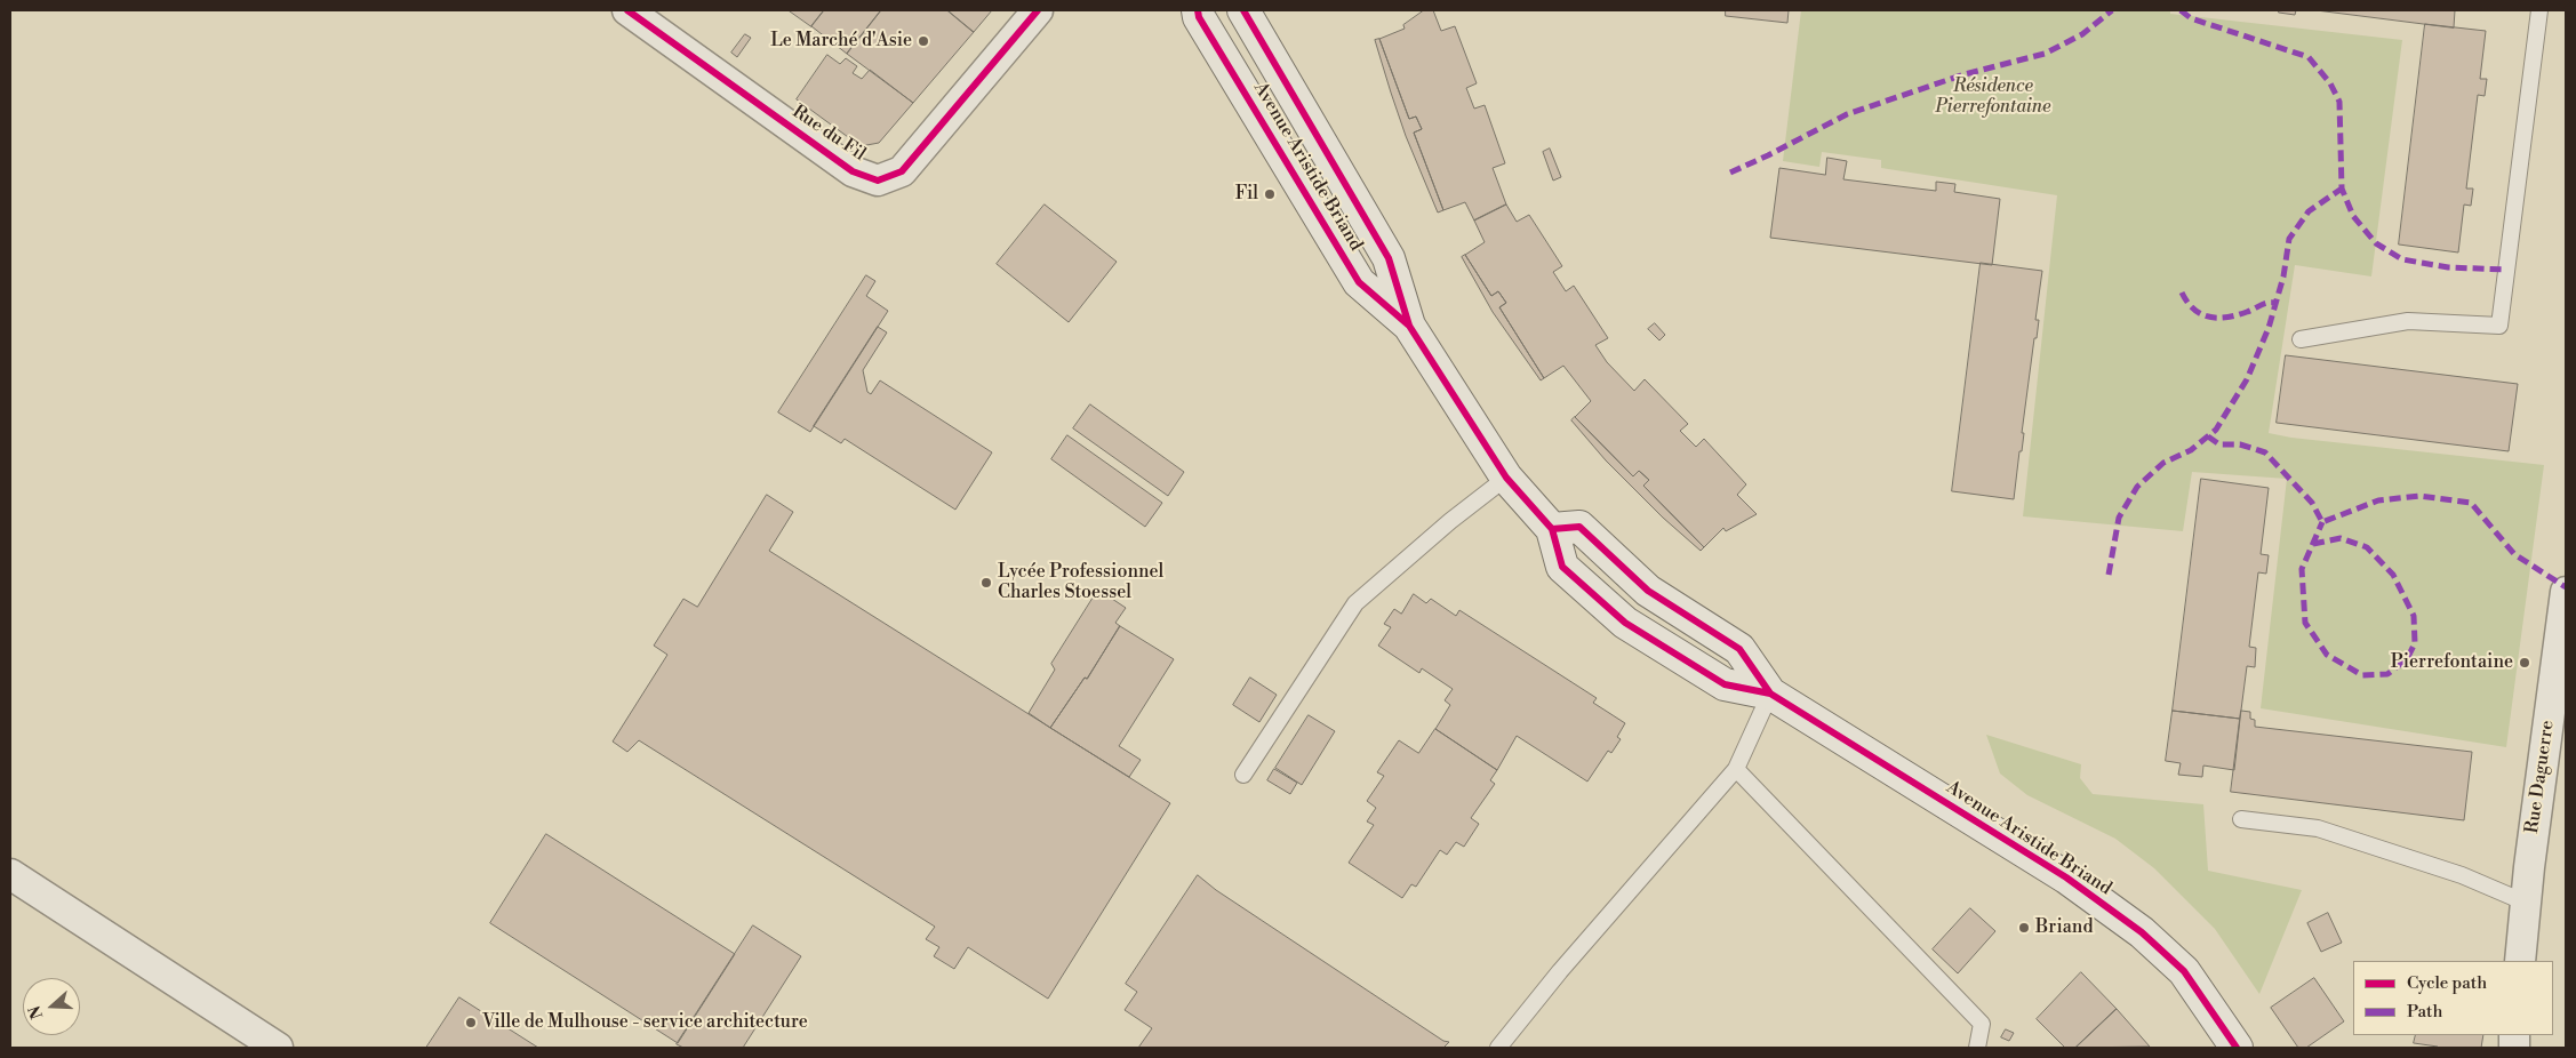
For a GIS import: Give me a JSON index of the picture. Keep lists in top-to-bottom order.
{
  "streets": {
    "main road": ["Avenue Aristide Briand"],
    "street": ["Rue du Fil", "Rue Daguerre"]
  },
  "parks": ["Résidence Pierrefontaine"],
  "places": [
    "Le Marché d'Asie",
    "Fil",
    "Lycée Professionnel Charles Stoessel",
    "Pierrefontaine",
    "Briand",
    "Ville de Mulhouse - service architecture"
  ],
  "legend": ["Cycle path", "Path"],
  "north": "left"
}
